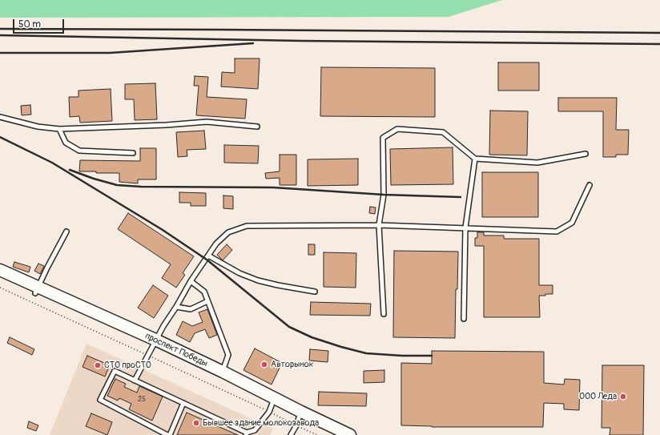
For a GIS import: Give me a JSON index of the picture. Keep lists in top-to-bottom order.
{
  "streets": {
    "main road": ["проспект Победы"]
  },
  "places": [
    "Авторынок",
    "СТО проСТО",
    "ООО Леда",
    "Бывшее здание молокозавода"
  ],
  "house_numbers": ["25"],
  "scale_bar": "50 m"
}
